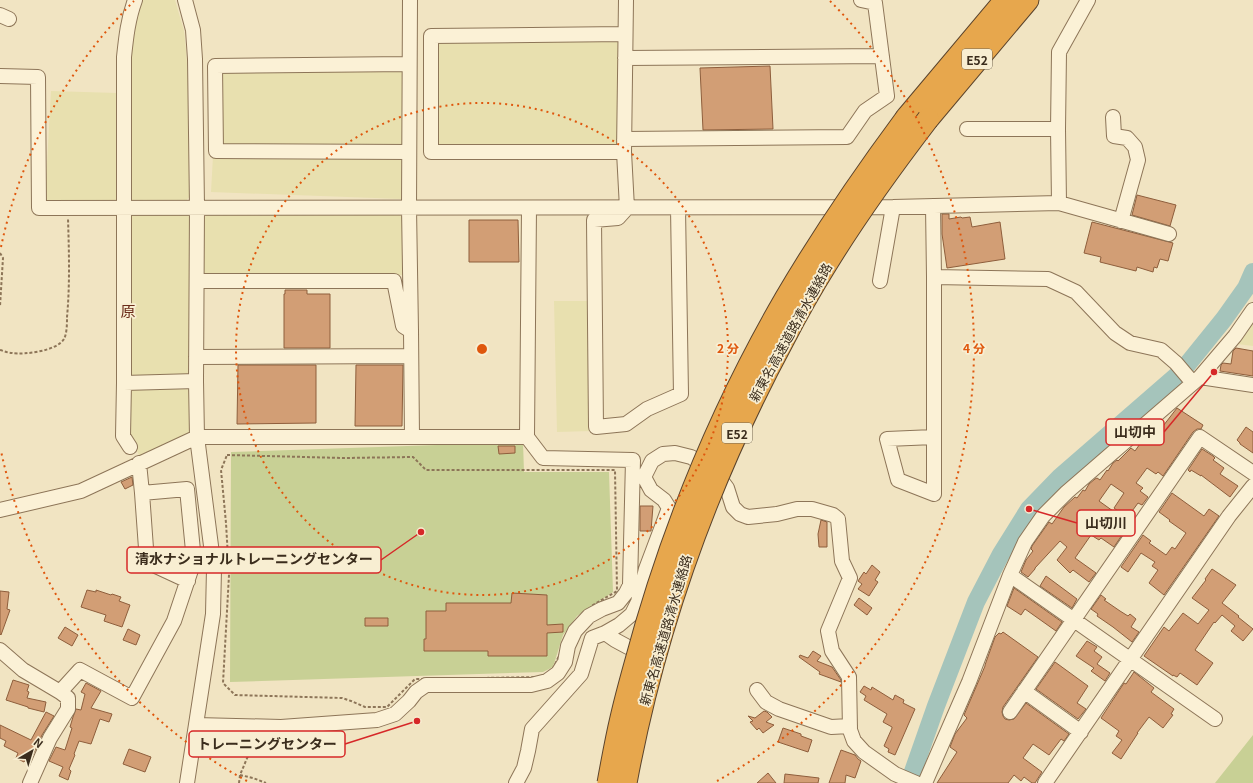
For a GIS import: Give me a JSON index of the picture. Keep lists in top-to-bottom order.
{
  "streets": {
    "highway": ["E52", "新東名高速道路清水連絡路"]
  },
  "districts": ["原"],
  "places": [
    "山切中",
    "山切川",
    "清水ナショナルトレーニングセンター",
    "トレーニングセンター"
  ],
  "north": "top right",
  "rings": ["2 分", "4 分"]
}
